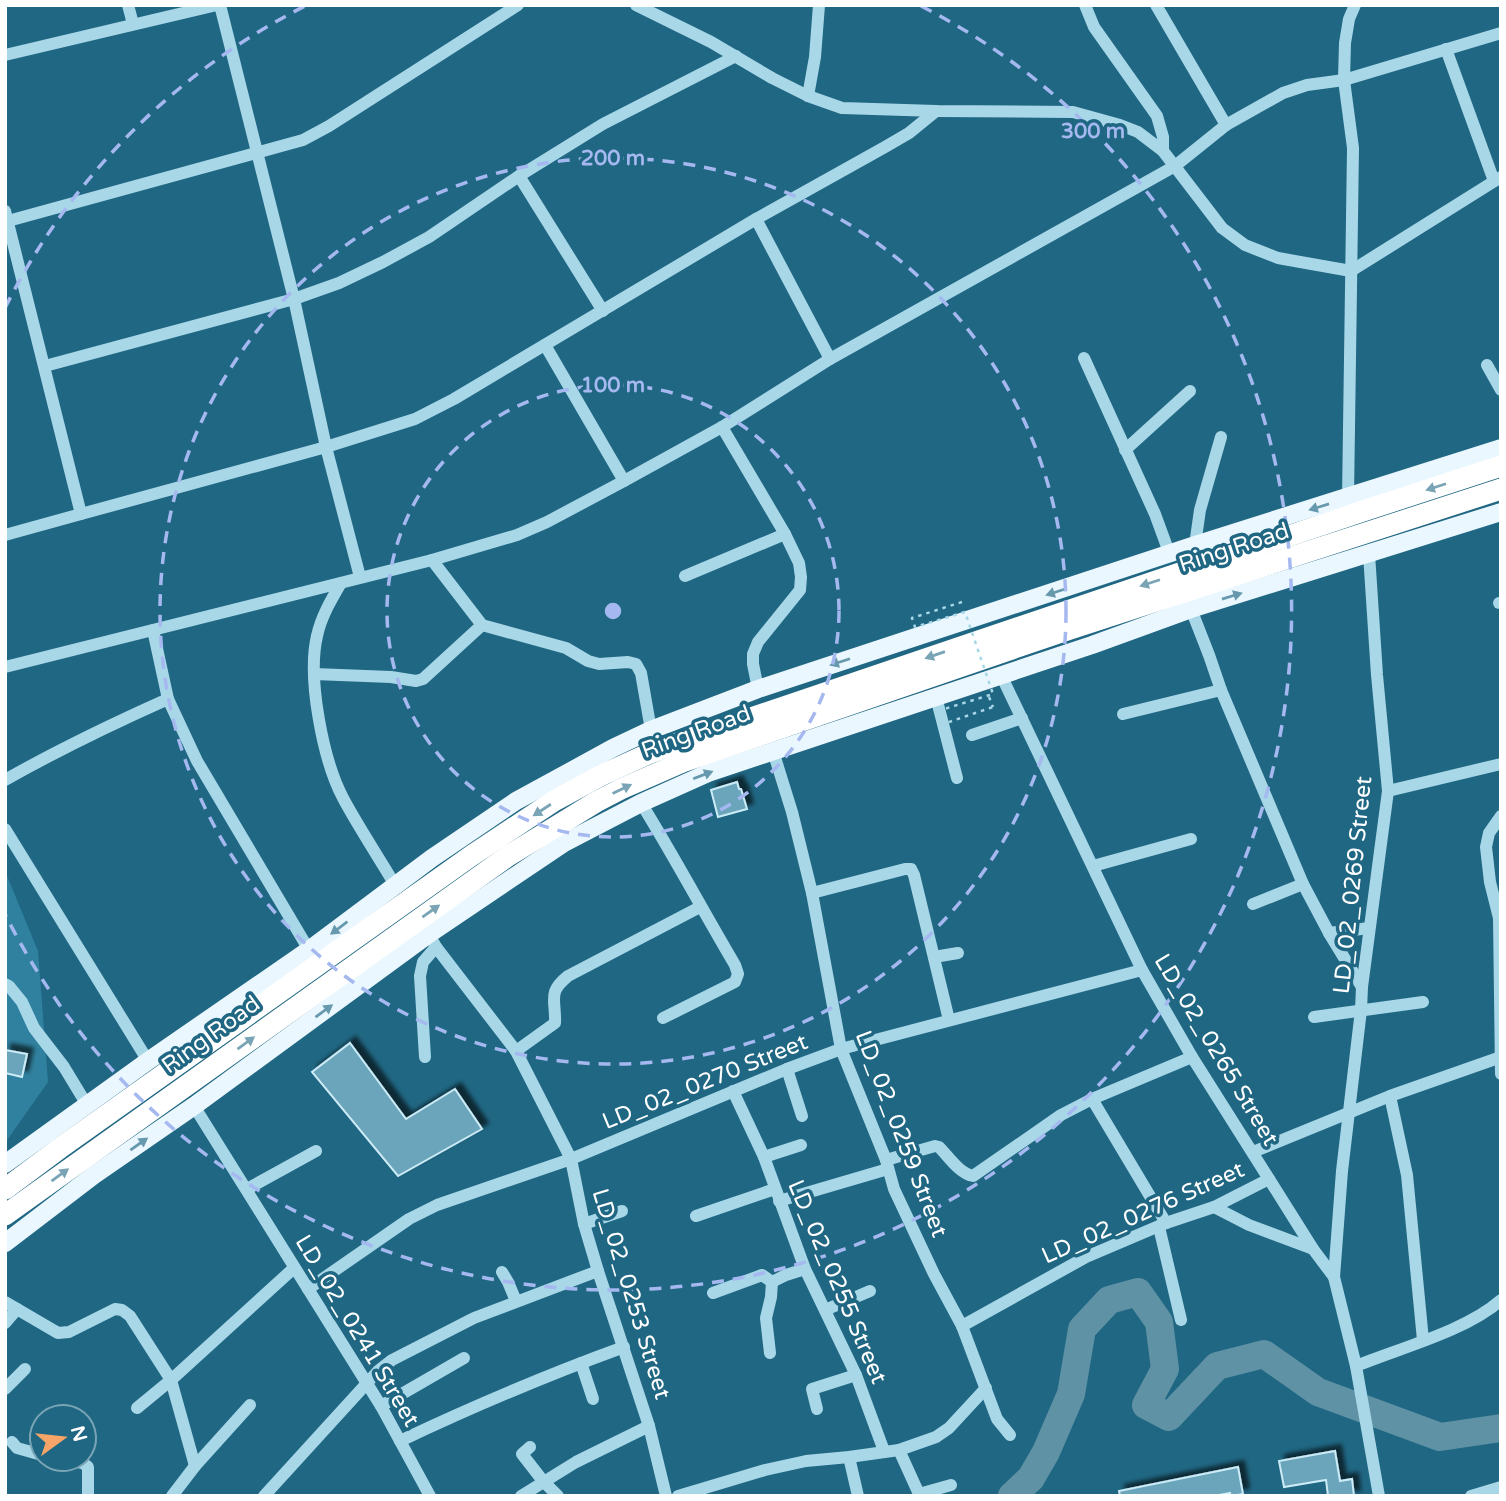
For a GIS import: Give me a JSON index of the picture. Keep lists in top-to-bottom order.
{
  "streets": {
    "highway": ["Ring Road"],
    "street": [
      "LD_02_0269 Street",
      "LD_02_0265 Street",
      "LD_02_0270 Street",
      "LD_02_0259 Street",
      "LD_02_0276 Street",
      "LD_02_0255 Street",
      "LD_02_0253 Street",
      "LD_02_0241 Street"
    ]
  },
  "crossings": [
    ["LD_02_0269 Street", "LD_02_0265 Street"],
    ["LD_02_0265 Street", "LD_02_0270 Street"],
    ["LD_02_0265 Street", "LD_02_0276 Street"],
    ["LD_02_0270 Street", "LD_02_0259 Street"],
    ["LD_02_0270 Street", "LD_02_0255 Street"],
    ["LD_02_0270 Street", "LD_02_0253 Street"],
    ["LD_02_0270 Street", "LD_02_0241 Street"],
    ["LD_02_0259 Street", "LD_02_0276 Street"]
  ],
  "north": "right",
  "rings": ["300 m", "200 m", "100 m"]
}
